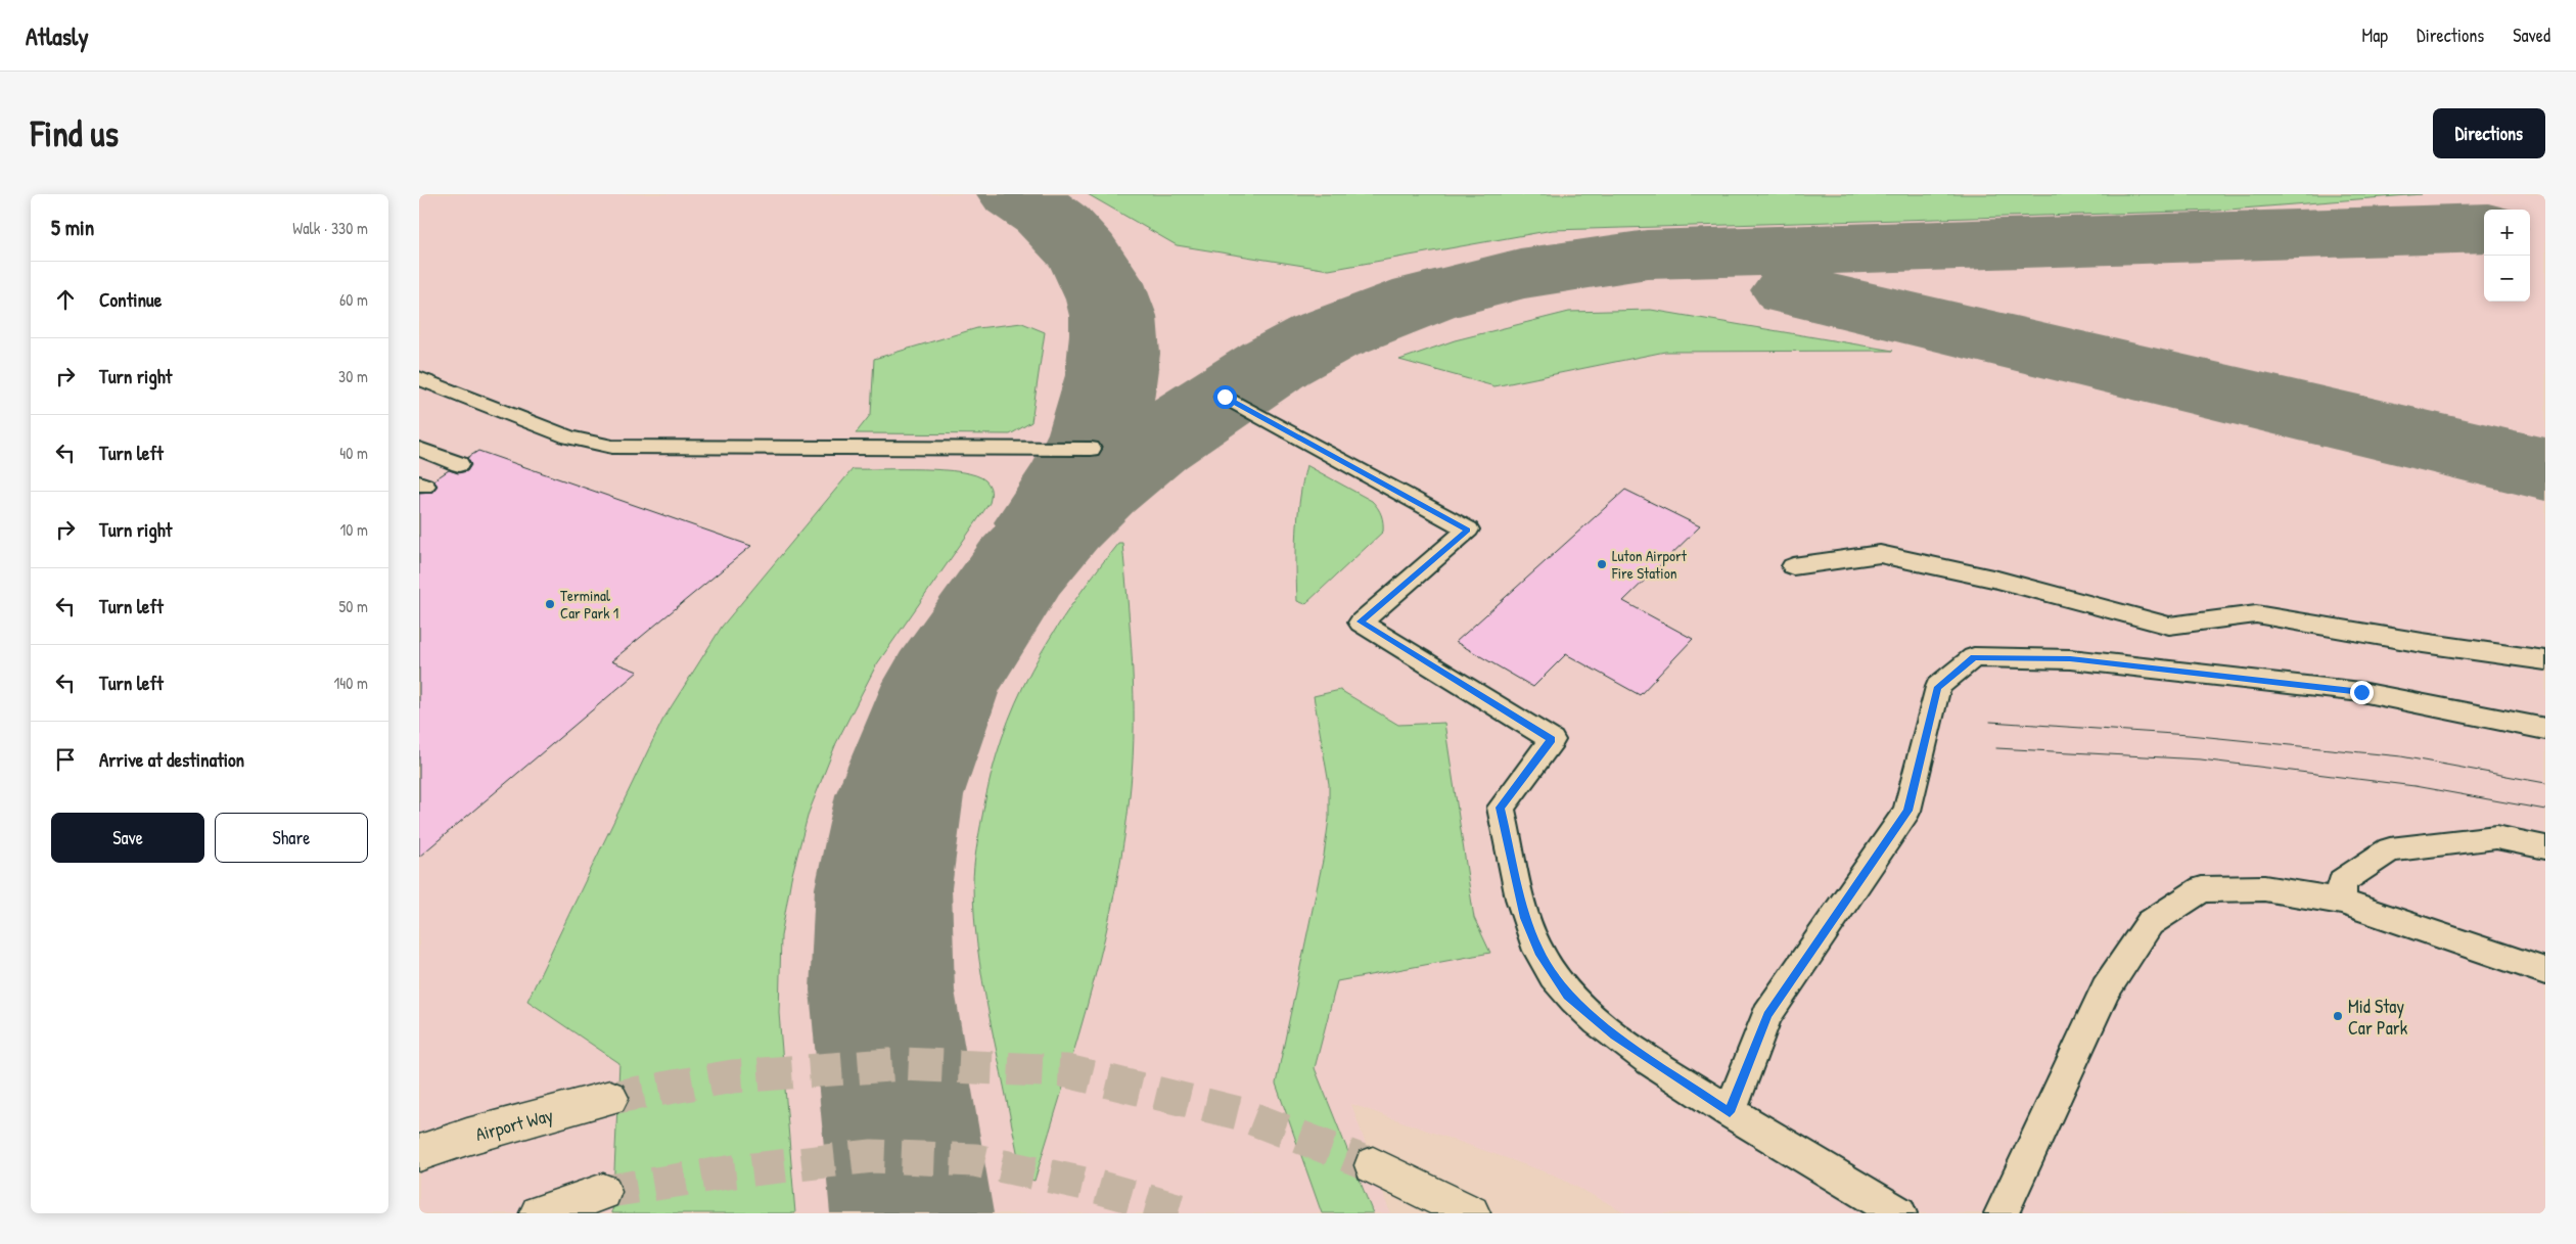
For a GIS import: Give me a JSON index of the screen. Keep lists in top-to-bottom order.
{
  "streets": {
    "street": ["Airport Way"]
  },
  "places": ["Luton Airport Fire Station", "Terminal Car Park 1", "Mid Stay Car Park"],
  "page": {
    "header": "Atlasly",
    "nav": ["Map", "Directions", "Saved"],
    "buttons": [
      "Directions",
      ["Save", "Share"]
    ],
    "title": "Find us",
    "heading": ["5 min", "Walk · 330 m"],
    "map_buttons": ["+", "−"],
    "list": [
      ["Continue", "60 m"],
      ["Turn right", "30 m"],
      ["Turn left", "40 m"],
      ["Turn right", "10 m"],
      ["Turn left", "50 m"],
      ["Turn left", "140 m"],
      "Arrive at destination"
    ]
  }
}
